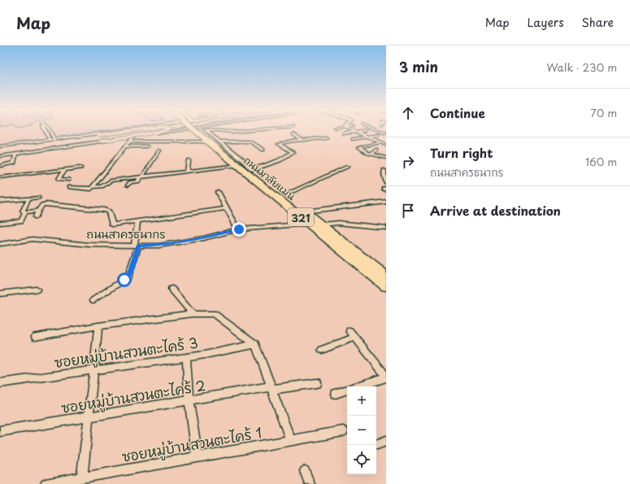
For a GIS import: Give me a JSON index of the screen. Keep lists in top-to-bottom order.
{
  "streets": {
    "highway": ["ถนนมาลัยแมน", "321"],
    "street": [
      "ถนนสาครธนากร",
      "ซอยหมู่บ้านสวนตะไคร้ 3",
      "ซอยหมู่บ้านสวนตะไคร้ 2",
      "ซอยหมู่บ้านสวนตะไคร้ 1"
    ]
  },
  "crossings": [
    ["ถนนมาลัยแมน", "ถนนสาครธนากร"]
  ],
  "page": {
    "header": "Map",
    "nav": ["Map", "Layers", "Share"],
    "heading": ["3 min", "Walk · 230 m"],
    "list": [
      ["Continue", "70 m"],
      ["Turn right", "ถนนสาครธนากร", "160 m"],
      "Arrive at destination"
    ],
    "map_buttons": ["+", "−"]
  }
}
